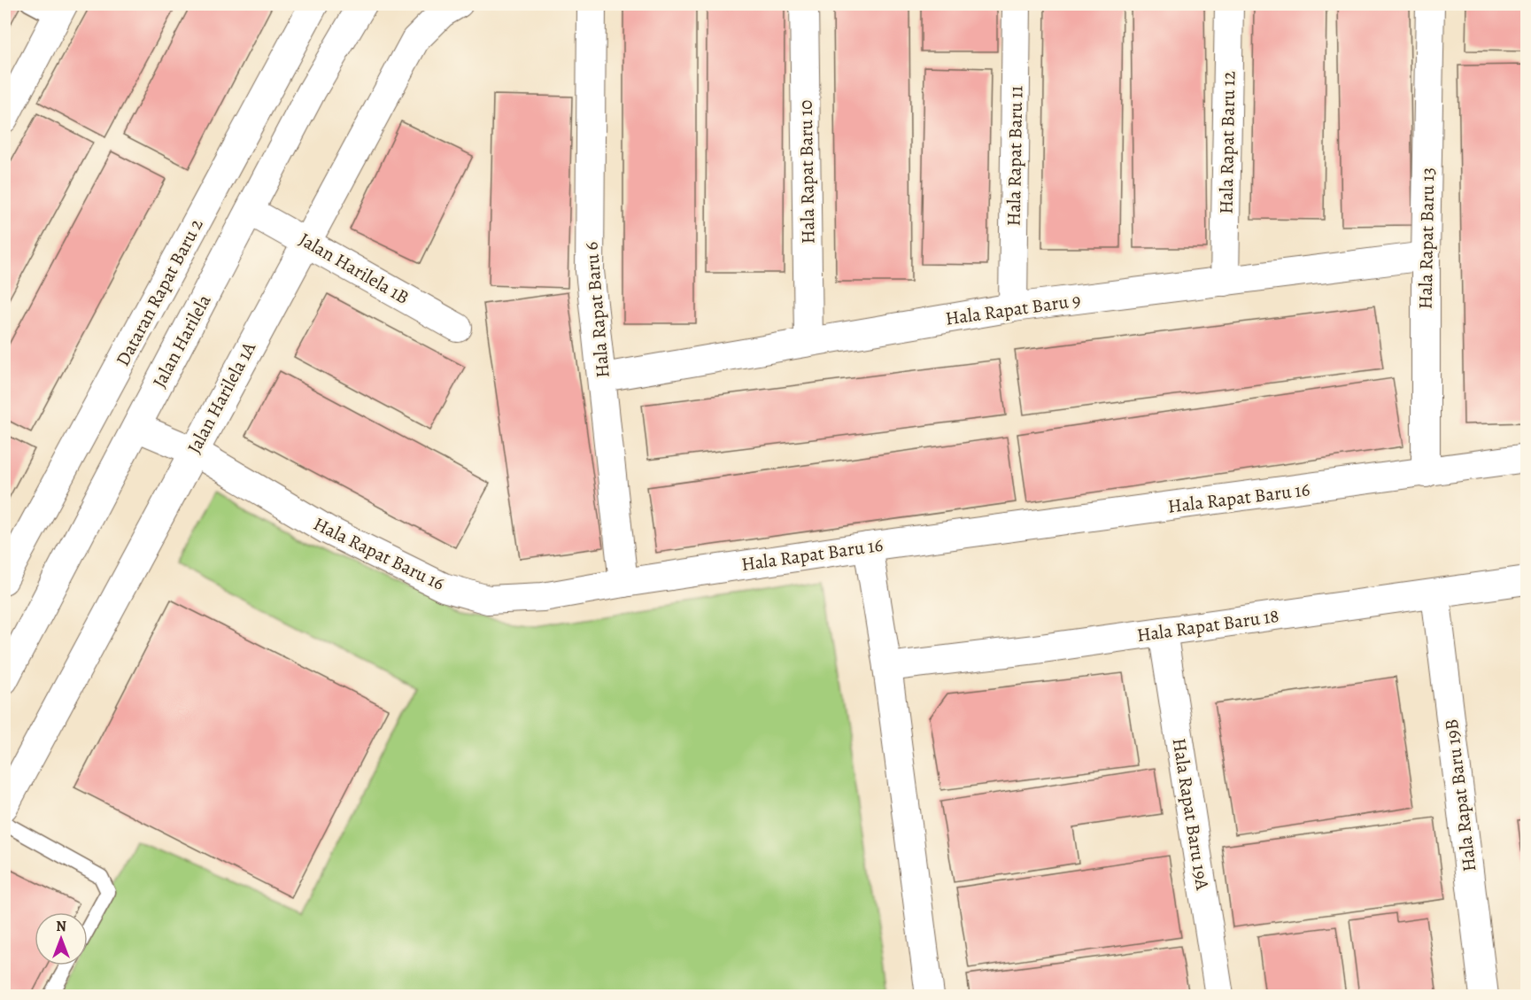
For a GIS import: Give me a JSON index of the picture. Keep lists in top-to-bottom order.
{
  "streets": {
    "street": [
      "Hala Rapat Baru 12",
      "Hala Rapat Baru 11",
      "Hala Rapat Baru 10",
      "Hala Rapat Baru 13",
      "Jalan Harilela 1B",
      "Dataran Rapat Baru 2",
      "Hala Rapat Baru 9",
      "Hala Rapat Baru 6",
      "Jalan Harilela",
      "Jalan Harilela 1A",
      "Hala Rapat Baru 16",
      "Hala Rapat Baru 18",
      "Hala Rapat Baru 19B",
      "Hala Rapat Baru 19A"
    ]
  },
  "crossings": [
    ["Hala Rapat Baru 12", "Hala Rapat Baru 9"],
    ["Hala Rapat Baru 11", "Hala Rapat Baru 9"],
    ["Hala Rapat Baru 10", "Hala Rapat Baru 9"],
    ["Hala Rapat Baru 13", "Hala Rapat Baru 9"],
    ["Hala Rapat Baru 13", "Hala Rapat Baru 16"],
    ["Jalan Harilela 1B", "Jalan Harilela"],
    ["Jalan Harilela 1B", "Jalan Harilela 1A"],
    ["Hala Rapat Baru 9", "Hala Rapat Baru 6"],
    ["Hala Rapat Baru 6", "Hala Rapat Baru 16"],
    ["Jalan Harilela", "Hala Rapat Baru 16"],
    ["Jalan Harilela 1A", "Hala Rapat Baru 16"],
    ["Hala Rapat Baru 18", "Hala Rapat Baru 19B"],
    ["Hala Rapat Baru 18", "Hala Rapat Baru 19A"]
  ],
  "north": "top"
}
